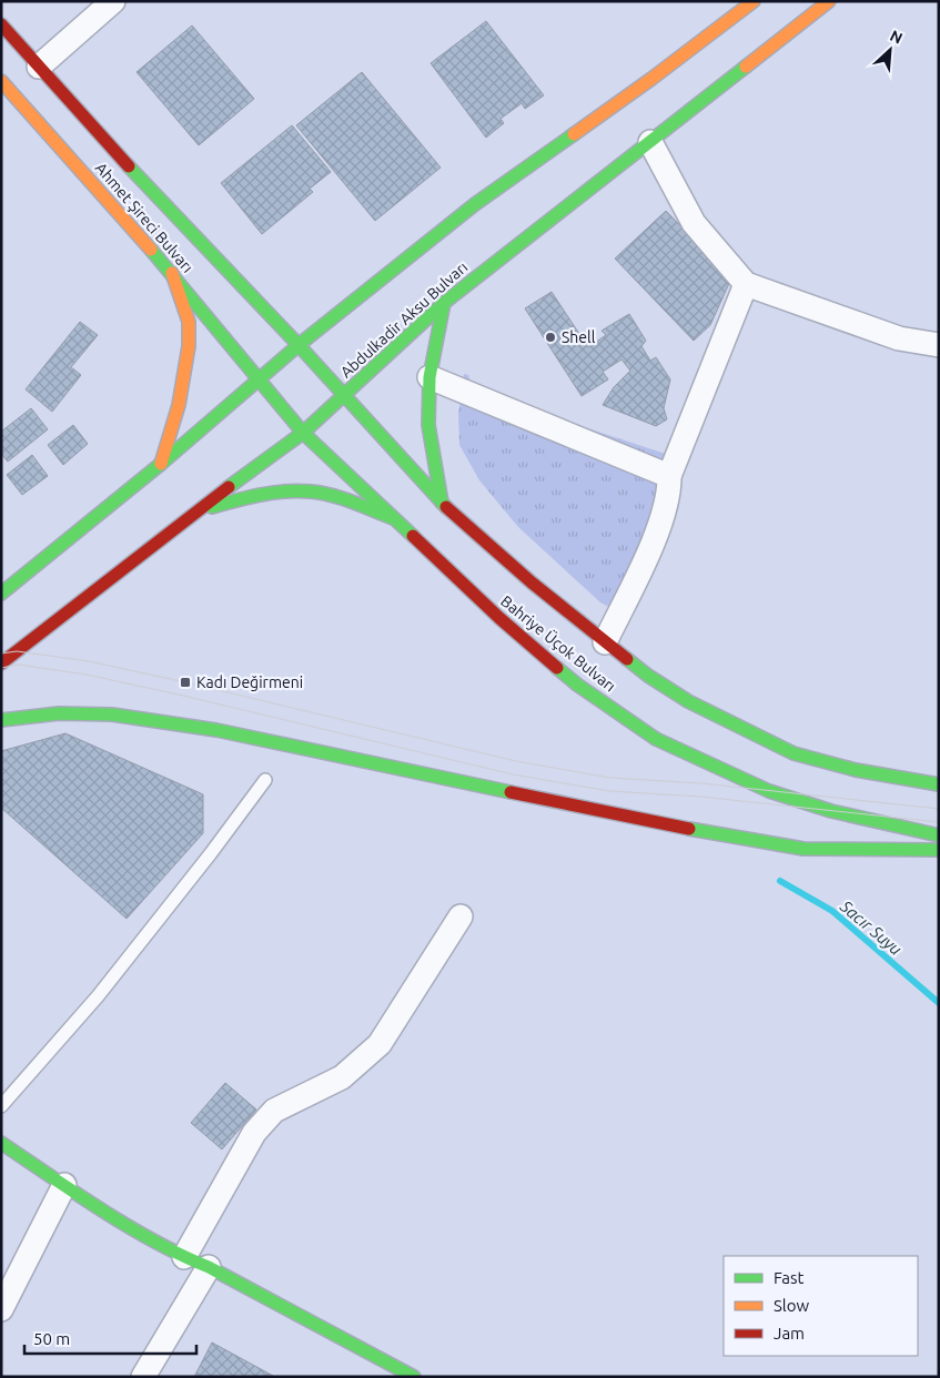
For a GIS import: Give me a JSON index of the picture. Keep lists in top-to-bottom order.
{
  "streets": {
    "main road": ["Ahmet Şireci Bulvarı", "Abdulkadir Aksu Bulvarı", "Bahriye Üçok Bulvarı"]
  },
  "crossings": [
    ["Ahmet Şireci Bulvarı", "Bahriye Üçok Bulvarı"],
    ["Abdulkadir Aksu Bulvarı", "Bahriye Üçok Bulvarı"]
  ],
  "water": ["Sacır Suyu"],
  "places": {
    "other": ["Shell"],
    "transit": ["Kadı Değirmeni"]
  },
  "legend": ["Fast", "Slow", "Jam"],
  "scale_bar": "50 m",
  "north": "top right"
}
